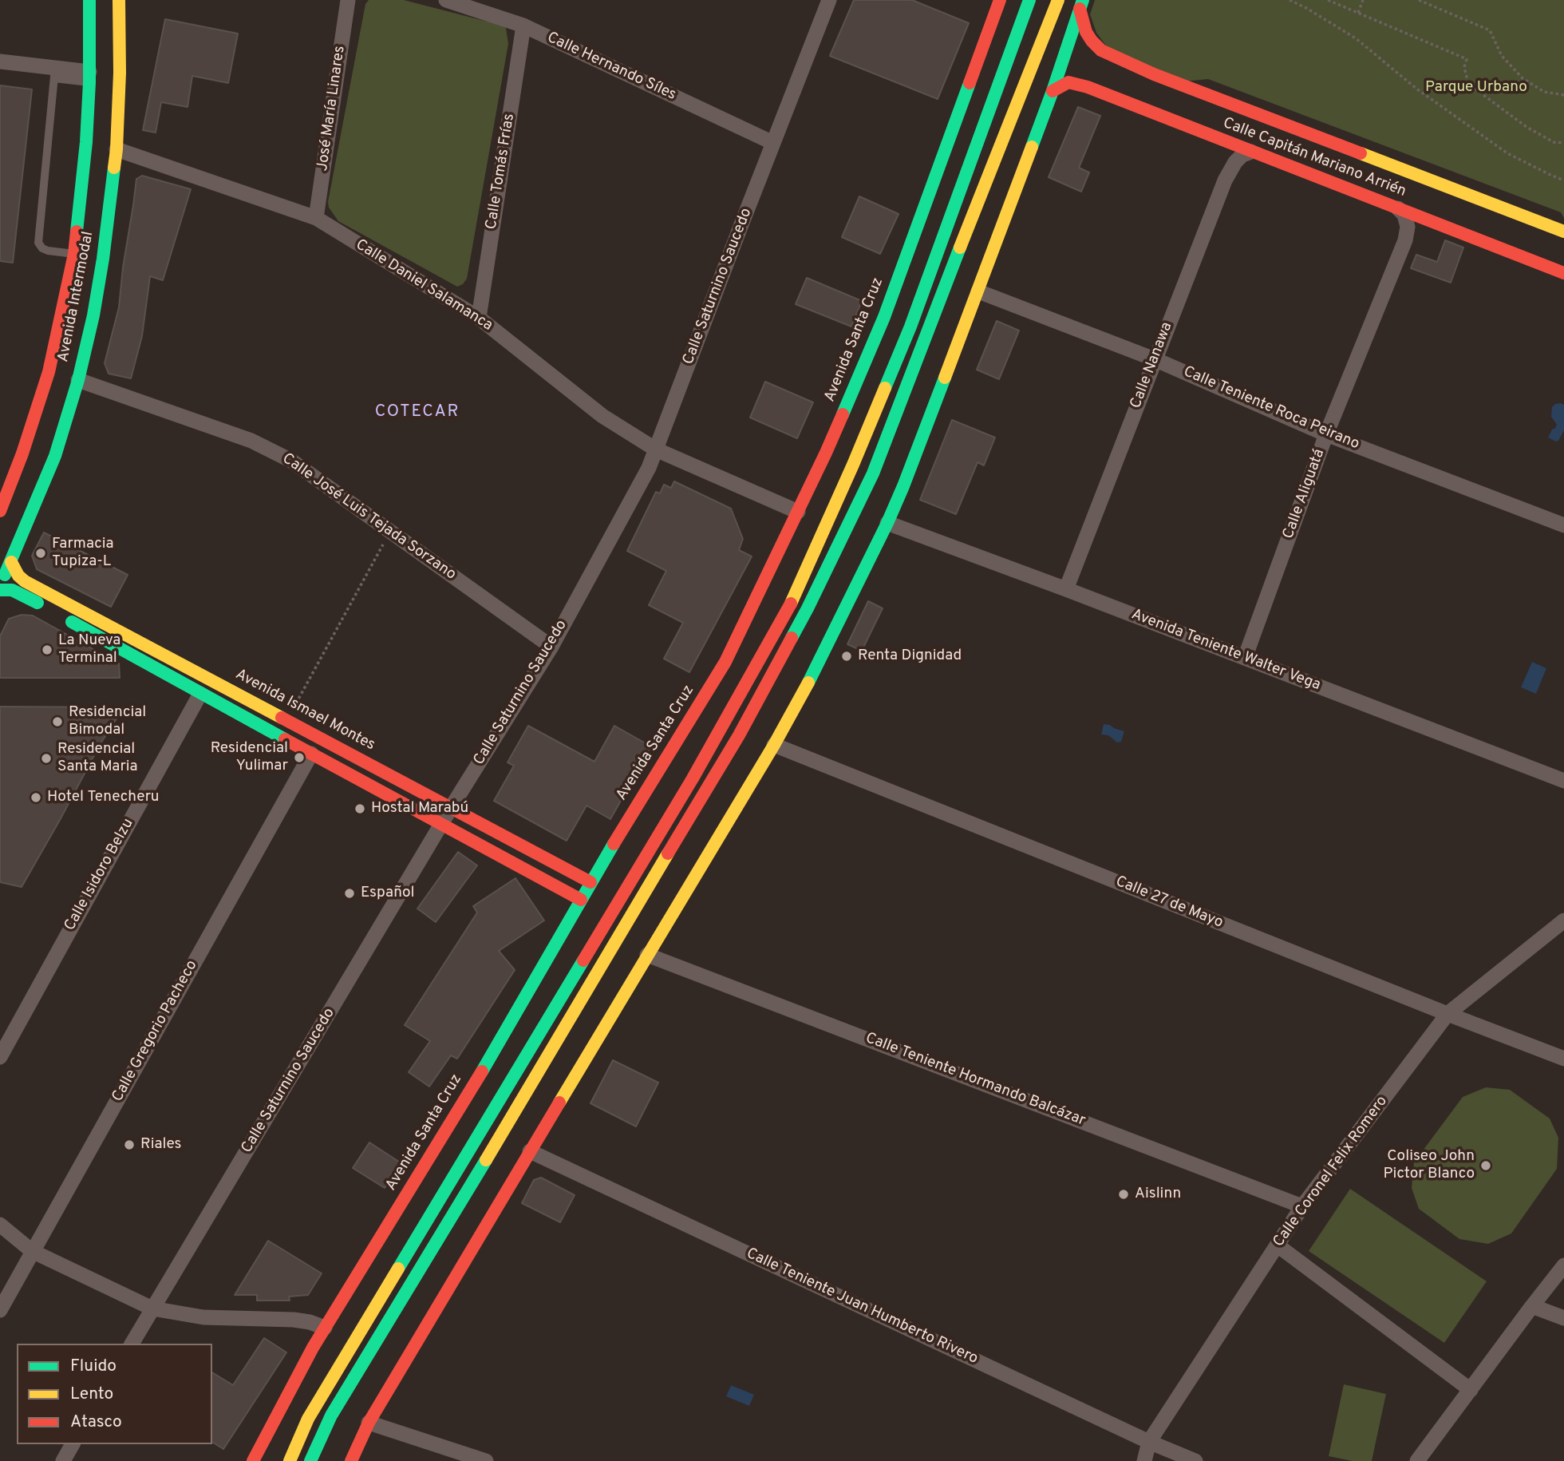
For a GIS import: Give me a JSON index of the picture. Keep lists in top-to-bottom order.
{
  "streets": {
    "main road": [
      "Calle Capitán Mariano Arrién",
      "Avenida Intermodal",
      "Avenida Santa Cruz",
      "Avenida Ismael Montes"
    ],
    "street": [
      "Calle Hernando Síles",
      "José María Linares",
      "Calle Tomás Frías",
      "Calle Daniel Salamanca",
      "Calle Saturnino Saucedo",
      "Calle Nanawa",
      "Calle Teniente Roca Peirano",
      "Calle Aliguatá",
      "Calle José Luis Tejada Sorzano",
      "Avenida Teniente Walter Vega",
      "Calle Isidoro Belzu",
      "Calle 27 de Mayo",
      "Calle Gregorio Pacheco",
      "Calle Teniente Hormando Balcázar",
      "Calle Coronel Felix Romero",
      "Calle Teniente Juan Humberto Rivero"
    ]
  },
  "crossings": [
    ["Calle Hernando Síles", "Calle Tomás Frías"],
    ["Calle Hernando Síles", "Calle Saturnino Saucedo"],
    ["José María Linares", "Calle Daniel Salamanca"],
    ["Calle Capitán Mariano Arrién", "Calle Nanawa"],
    ["Calle Capitán Mariano Arrién", "Calle Aliguatá"],
    ["Calle Tomás Frías", "Calle Daniel Salamanca"],
    ["Calle Daniel Salamanca", "Calle Saturnino Saucedo"],
    ["Calle Daniel Salamanca", "Avenida Intermodal"],
    ["Calle Daniel Salamanca", "Avenida Santa Cruz"],
    ["Calle Saturnino Saucedo", "Calle José Luis Tejada Sorzano"],
    ["Calle Saturnino Saucedo", "Avenida Ismael Montes"],
    ["Avenida Intermodal", "Calle José Luis Tejada Sorzano"],
    ["Avenida Intermodal", "Avenida Ismael Montes"],
    ["Avenida Santa Cruz", "Avenida Ismael Montes"],
    ["Calle Nanawa", "Calle Teniente Roca Peirano"],
    ["Calle Nanawa", "Avenida Teniente Walter Vega"],
    ["Calle Teniente Roca Peirano", "Calle Aliguatá"],
    ["Calle Aliguatá", "Avenida Teniente Walter Vega"],
    ["Calle 27 de Mayo", "Calle Coronel Felix Romero"],
    ["Calle Teniente Hormando Balcázar", "Calle Coronel Felix Romero"],
    ["Calle Coronel Felix Romero", "Calle Teniente Juan Humberto Rivero"]
  ],
  "districts": ["COTECAR"],
  "parks": ["Parque Urbano"],
  "places": [
    "Farmacia Tupiza-L",
    "La Nueva Terminal",
    "Renta Dignidad",
    "Residencial Bimodal",
    "Residencial Yulimar",
    "Residencial Santa Maria",
    "Hotel Tenecheru",
    "Hostal Marabú",
    "Español",
    "Riales",
    "Coliseo John Pictor Blanco",
    "Aislinn"
  ],
  "legend": ["Fluido", "Lento", "Atasco"]
}
